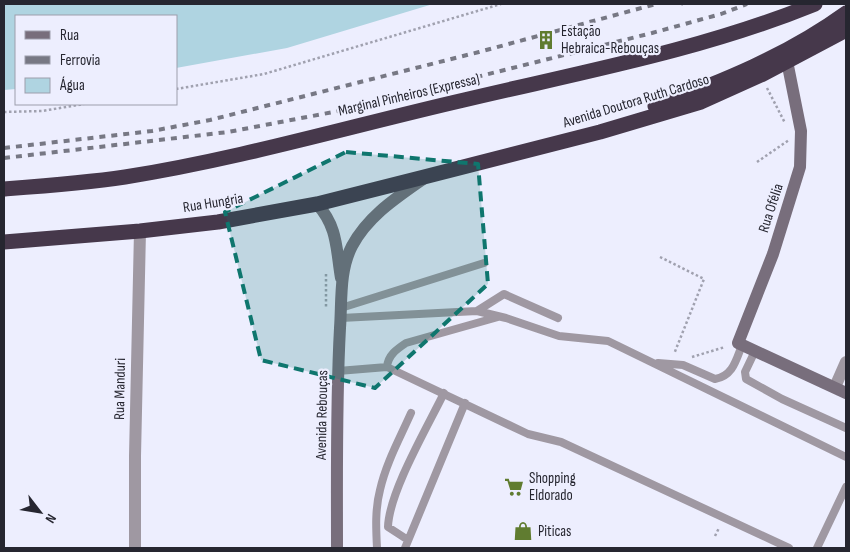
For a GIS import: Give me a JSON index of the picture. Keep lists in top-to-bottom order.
{
  "streets": {
    "highway": ["Marginal Pinheiros (Expressa)", "Avenida Doutora Ruth Cardoso", "Rua Hungria"],
    "street": ["Rua Ofélia", "Rua Manduri", "Avenida Rebouças"]
  },
  "crossings": [
    ["Avenida Doutora Ruth Cardoso", "Rua Hungria"],
    ["Avenida Doutora Ruth Cardoso", "Rua Ofélia"],
    ["Avenida Doutora Ruth Cardoso", "Avenida Rebouças"],
    ["Rua Hungria", "Rua Manduri"],
    ["Rua Hungria", "Avenida Rebouças"]
  ],
  "places": {
    "building": ["Estação Hebraica-Rebouças"],
    "supermarket": ["Shopping Eldorado"],
    "shop": ["Piticas"]
  },
  "legend": ["Rua", "Ferrovia", "Água"],
  "north": "bottom right"
}
